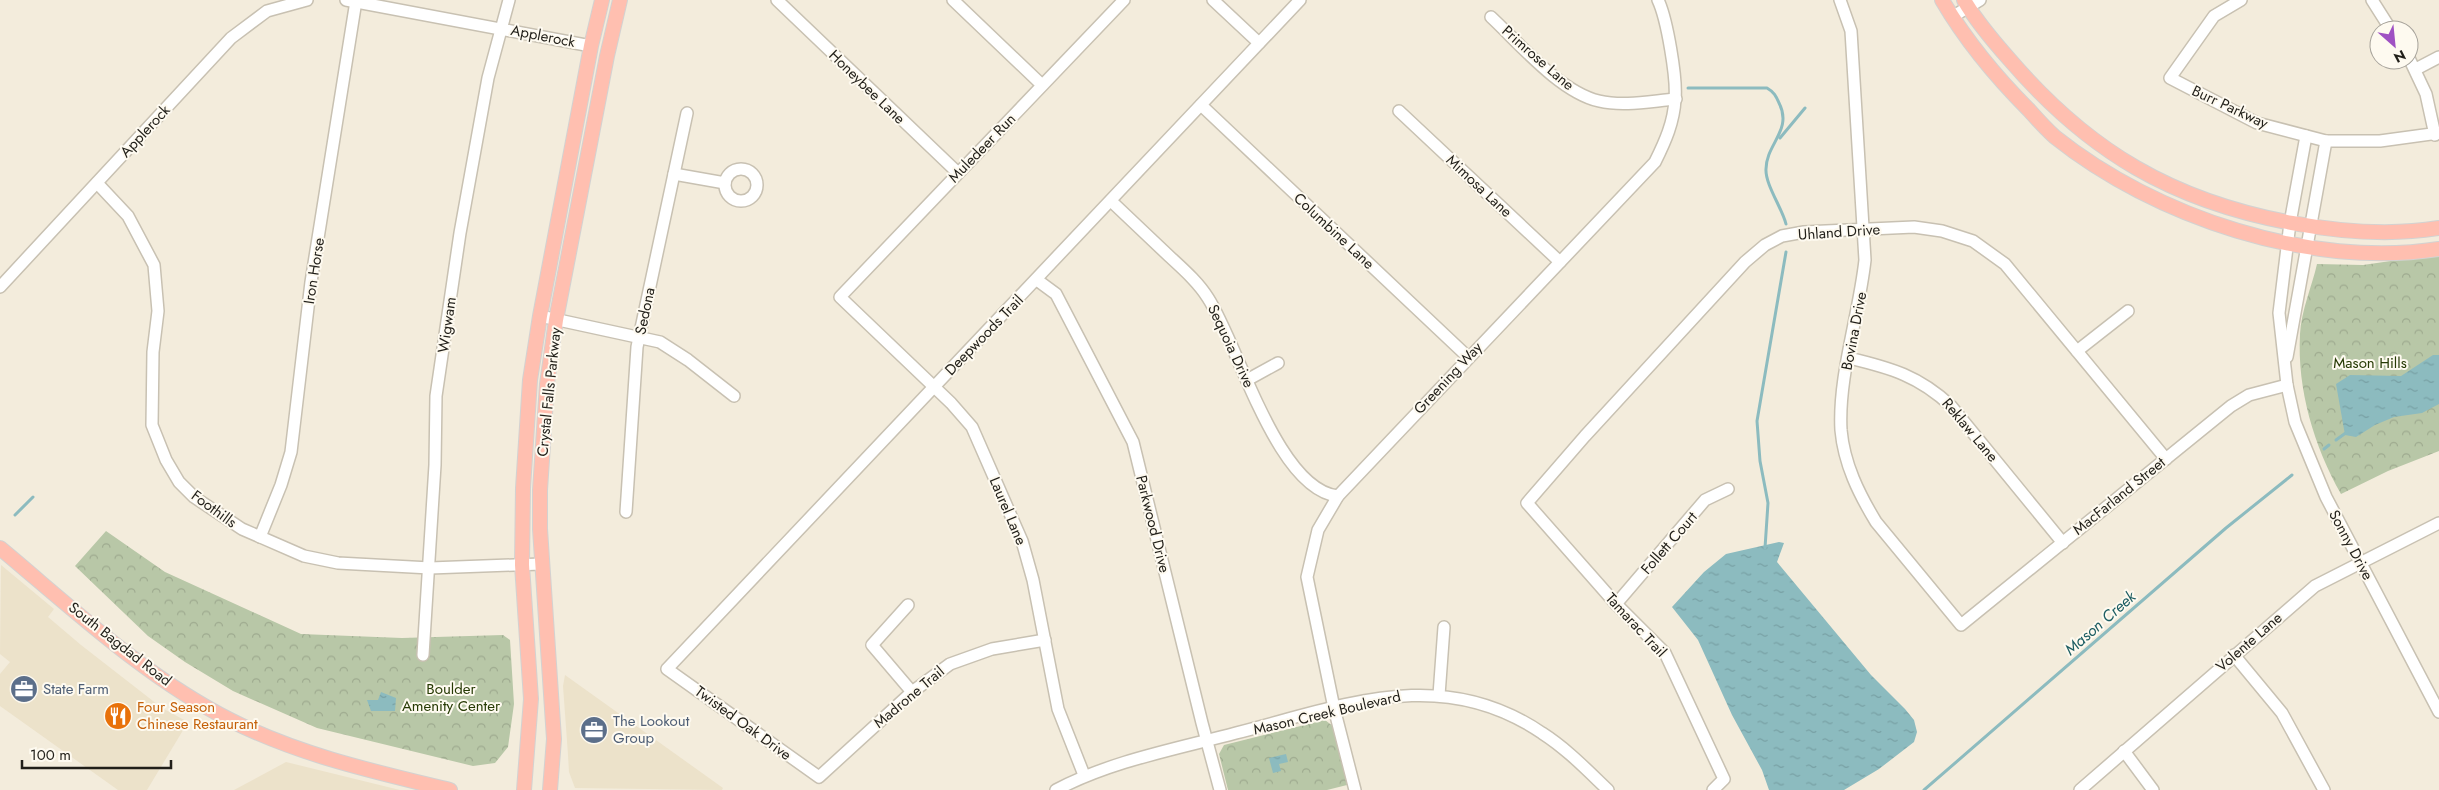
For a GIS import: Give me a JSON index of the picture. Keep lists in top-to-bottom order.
{
  "streets": {
    "main road": ["Crystal Falls Parkway", "South Bagdad Road"],
    "street": [
      "Applerock",
      "Primrose Lane",
      "Honeybee Lane",
      "Burr Parkway",
      "Muledeer Run",
      "Mimosa Lane",
      "Columbine Lane",
      "Uhland Drive",
      "Iron Horse",
      "Sedona",
      "Wigwam",
      "Bovina Drive",
      "Deepwoods Trail",
      "Sequoia Drive",
      "Greening Way",
      "Reklaw Lane",
      "MacFarland Street",
      "Foothills",
      "Laurel Lane",
      "Parkwood Drive",
      "Follett Court",
      "Sonny Drive",
      "Tamarac Trail",
      "Volente Lane",
      "Madrone Trail",
      "Mason Creek Boulevard",
      "Twisted Oak Drive"
    ]
  },
  "crossings": [
    ["Applerock", "Iron Horse"],
    ["Applerock", "Wigwam"],
    ["Applerock", "Crystal Falls Parkway"],
    ["Applerock", "Foothills"],
    ["Primrose Lane", "Greening Way"],
    ["Honeybee Lane", "Muledeer Run"],
    ["Burr Parkway", "Sonny Drive"],
    ["Muledeer Run", "Laurel Lane"],
    ["Mimosa Lane", "Greening Way"],
    ["Columbine Lane", "Deepwoods Trail"],
    ["Columbine Lane", "Greening Way"],
    ["Uhland Drive", "Bovina Drive"],
    ["Uhland Drive", "MacFarland Street"],
    ["Uhland Drive", "Tamarac Trail"],
    ["Iron Horse", "Foothills"],
    ["Wigwam", "Foothills"],
    ["Bovina Drive", "Reklaw Lane"],
    ["Bovina Drive", "MacFarland Street"],
    ["Deepwoods Trail", "Sequoia Drive"],
    ["Deepwoods Trail", "Laurel Lane"],
    ["Deepwoods Trail", "Parkwood Drive"],
    ["Deepwoods Trail", "Twisted Oak Drive"],
    ["Sequoia Drive", "Greening Way"],
    ["Greening Way", "Mason Creek Boulevard"],
    ["Crystal Falls Parkway", "Foothills"],
    ["Reklaw Lane", "MacFarland Street"],
    ["MacFarland Street", "Sonny Drive"],
    ["Laurel Lane", "Madrone Trail"],
    ["Laurel Lane", "Mason Creek Boulevard"],
    ["Parkwood Drive", "Mason Creek Boulevard"],
    ["Follett Court", "Tamarac Trail"],
    ["Sonny Drive", "Volente Lane"],
    ["Madrone Trail", "Twisted Oak Drive"]
  ],
  "water": ["Mason Creek"],
  "parks": ["Mason Hills", "Boulder Amenity Center"],
  "places": {
    "office": ["State Farm", "The Lookout Group"],
    "restaurant": ["Four Season Chinese Restaurant"]
  },
  "scale_bar": "100 m",
  "north": "bottom right"
}
